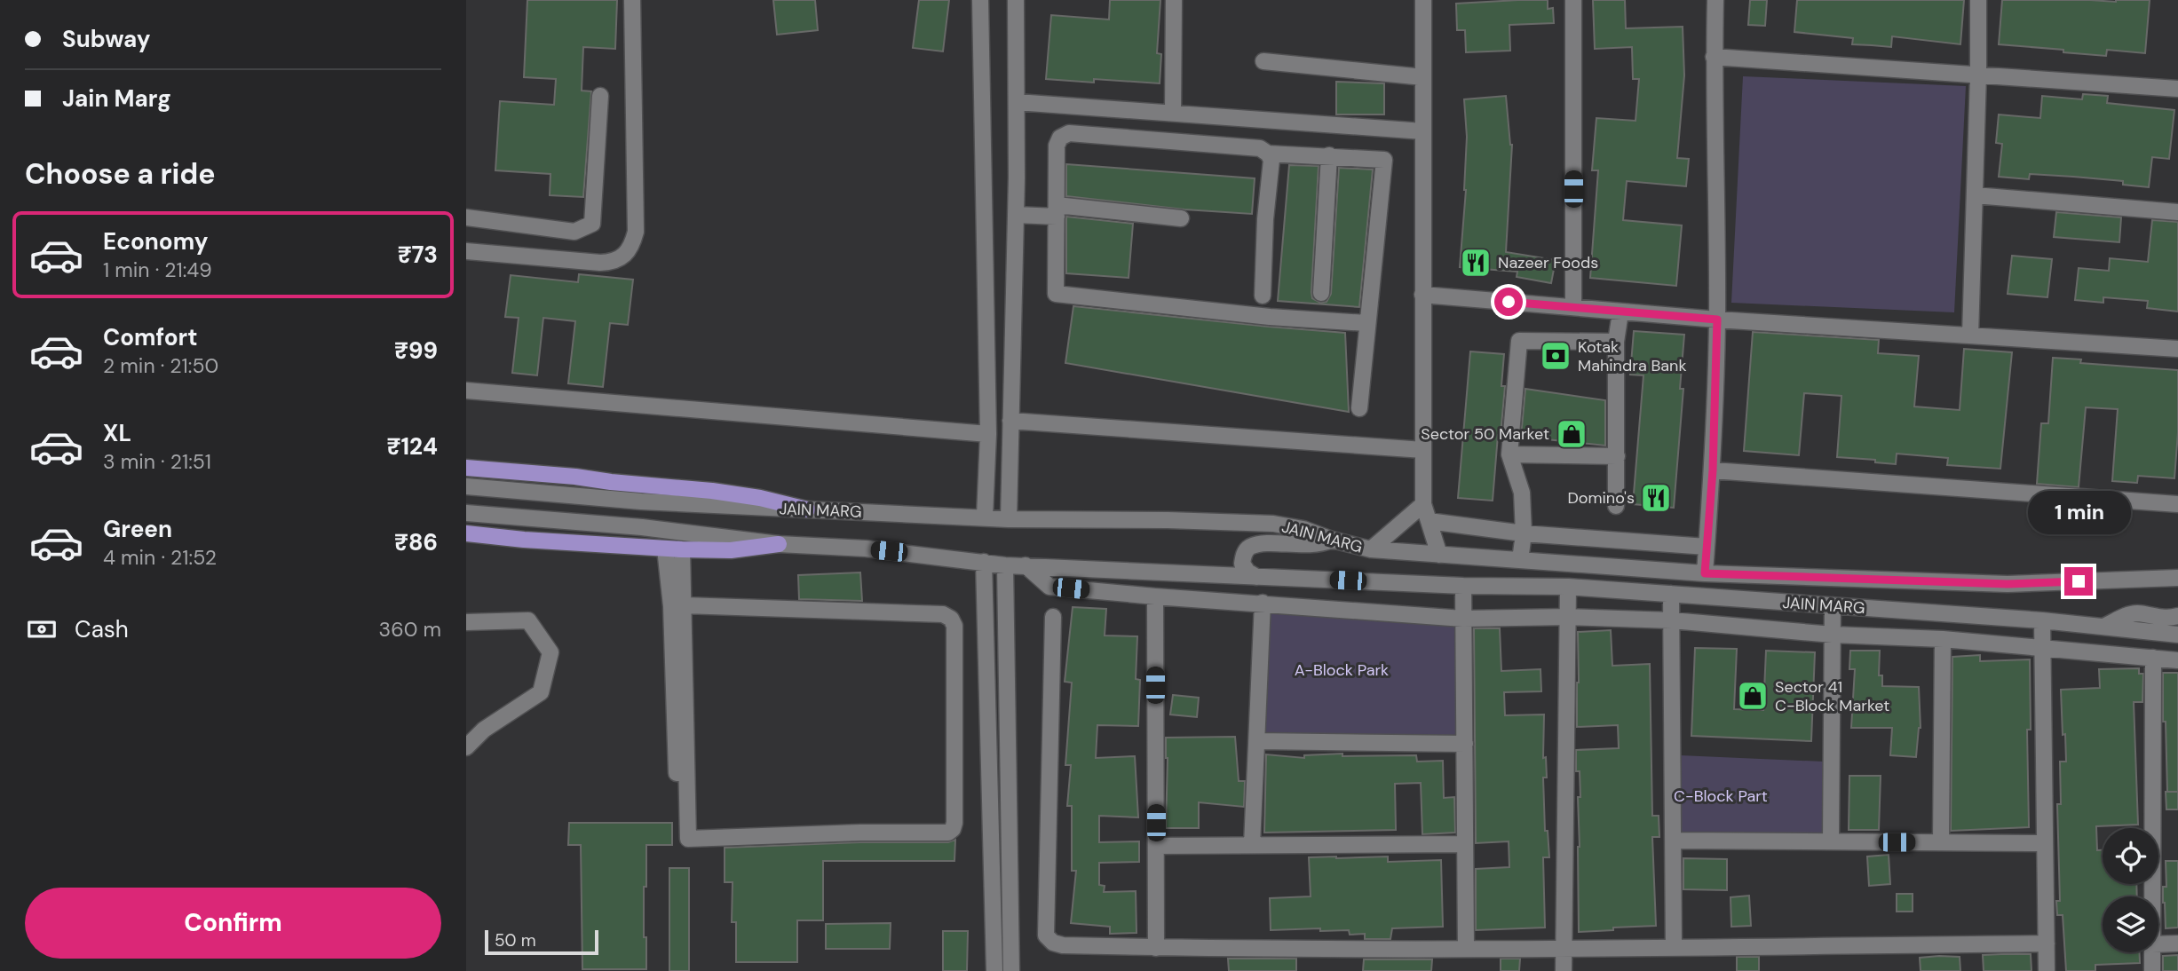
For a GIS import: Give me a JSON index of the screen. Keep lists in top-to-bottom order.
{
  "streets": {
    "street": ["JAIN MARG"]
  },
  "parks": ["A-Block Park", "C-Block Part"],
  "places": {
    "restaurant": ["Nazeer Foods", "Domino's"],
    "bank": ["Kotak Mahindra Bank"],
    "shop": ["Sector 50 Market", "Sector 41 C-Block Market"]
  },
  "scale_bar": "50 m",
  "page": {
    "banner": ["Subway", "Jain Marg"],
    "heading": "Choose a ride",
    "list": [
      {
        "name": "Economy",
        "note": "1 min · 21:49",
        "value": "₹73"
      },
      {
        "name": "Comfort",
        "note": "2 min · 21:50",
        "value": "₹99"
      },
      {
        "name": "XL",
        "note": "3 min · 21:51",
        "value": "₹124"
      },
      {
        "name": "Green",
        "note": "4 min · 21:52",
        "value": "₹86"
      }
    ],
    "bubble": "1 min",
    "pay": ["Cash", "360 m"],
    "buttons": "Confirm",
    "scale": "50 m"
  }
}
